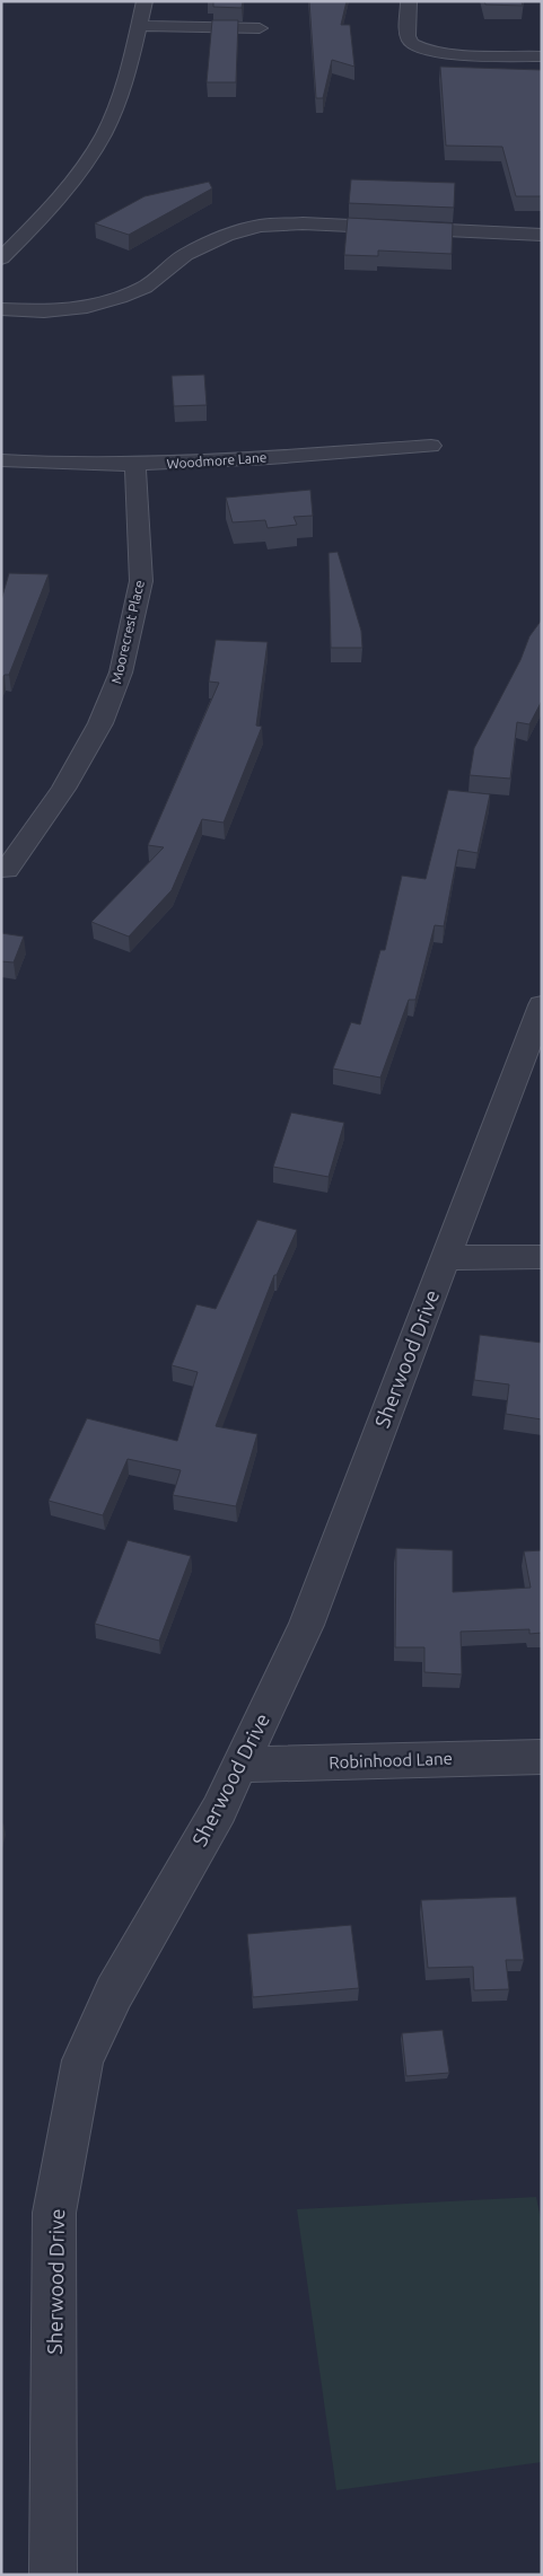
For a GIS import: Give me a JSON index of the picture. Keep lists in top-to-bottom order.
{
  "streets": {
    "street": [
      "Woodmore Lane",
      "Moorecrest Place",
      "Sherwood Drive",
      "Robinhood Lane"
    ]
  },
  "crossings": [
    ["Woodmore Lane", "Moorecrest Place"],
    ["Sherwood Drive", "Robinhood Lane"]
  ]
}
